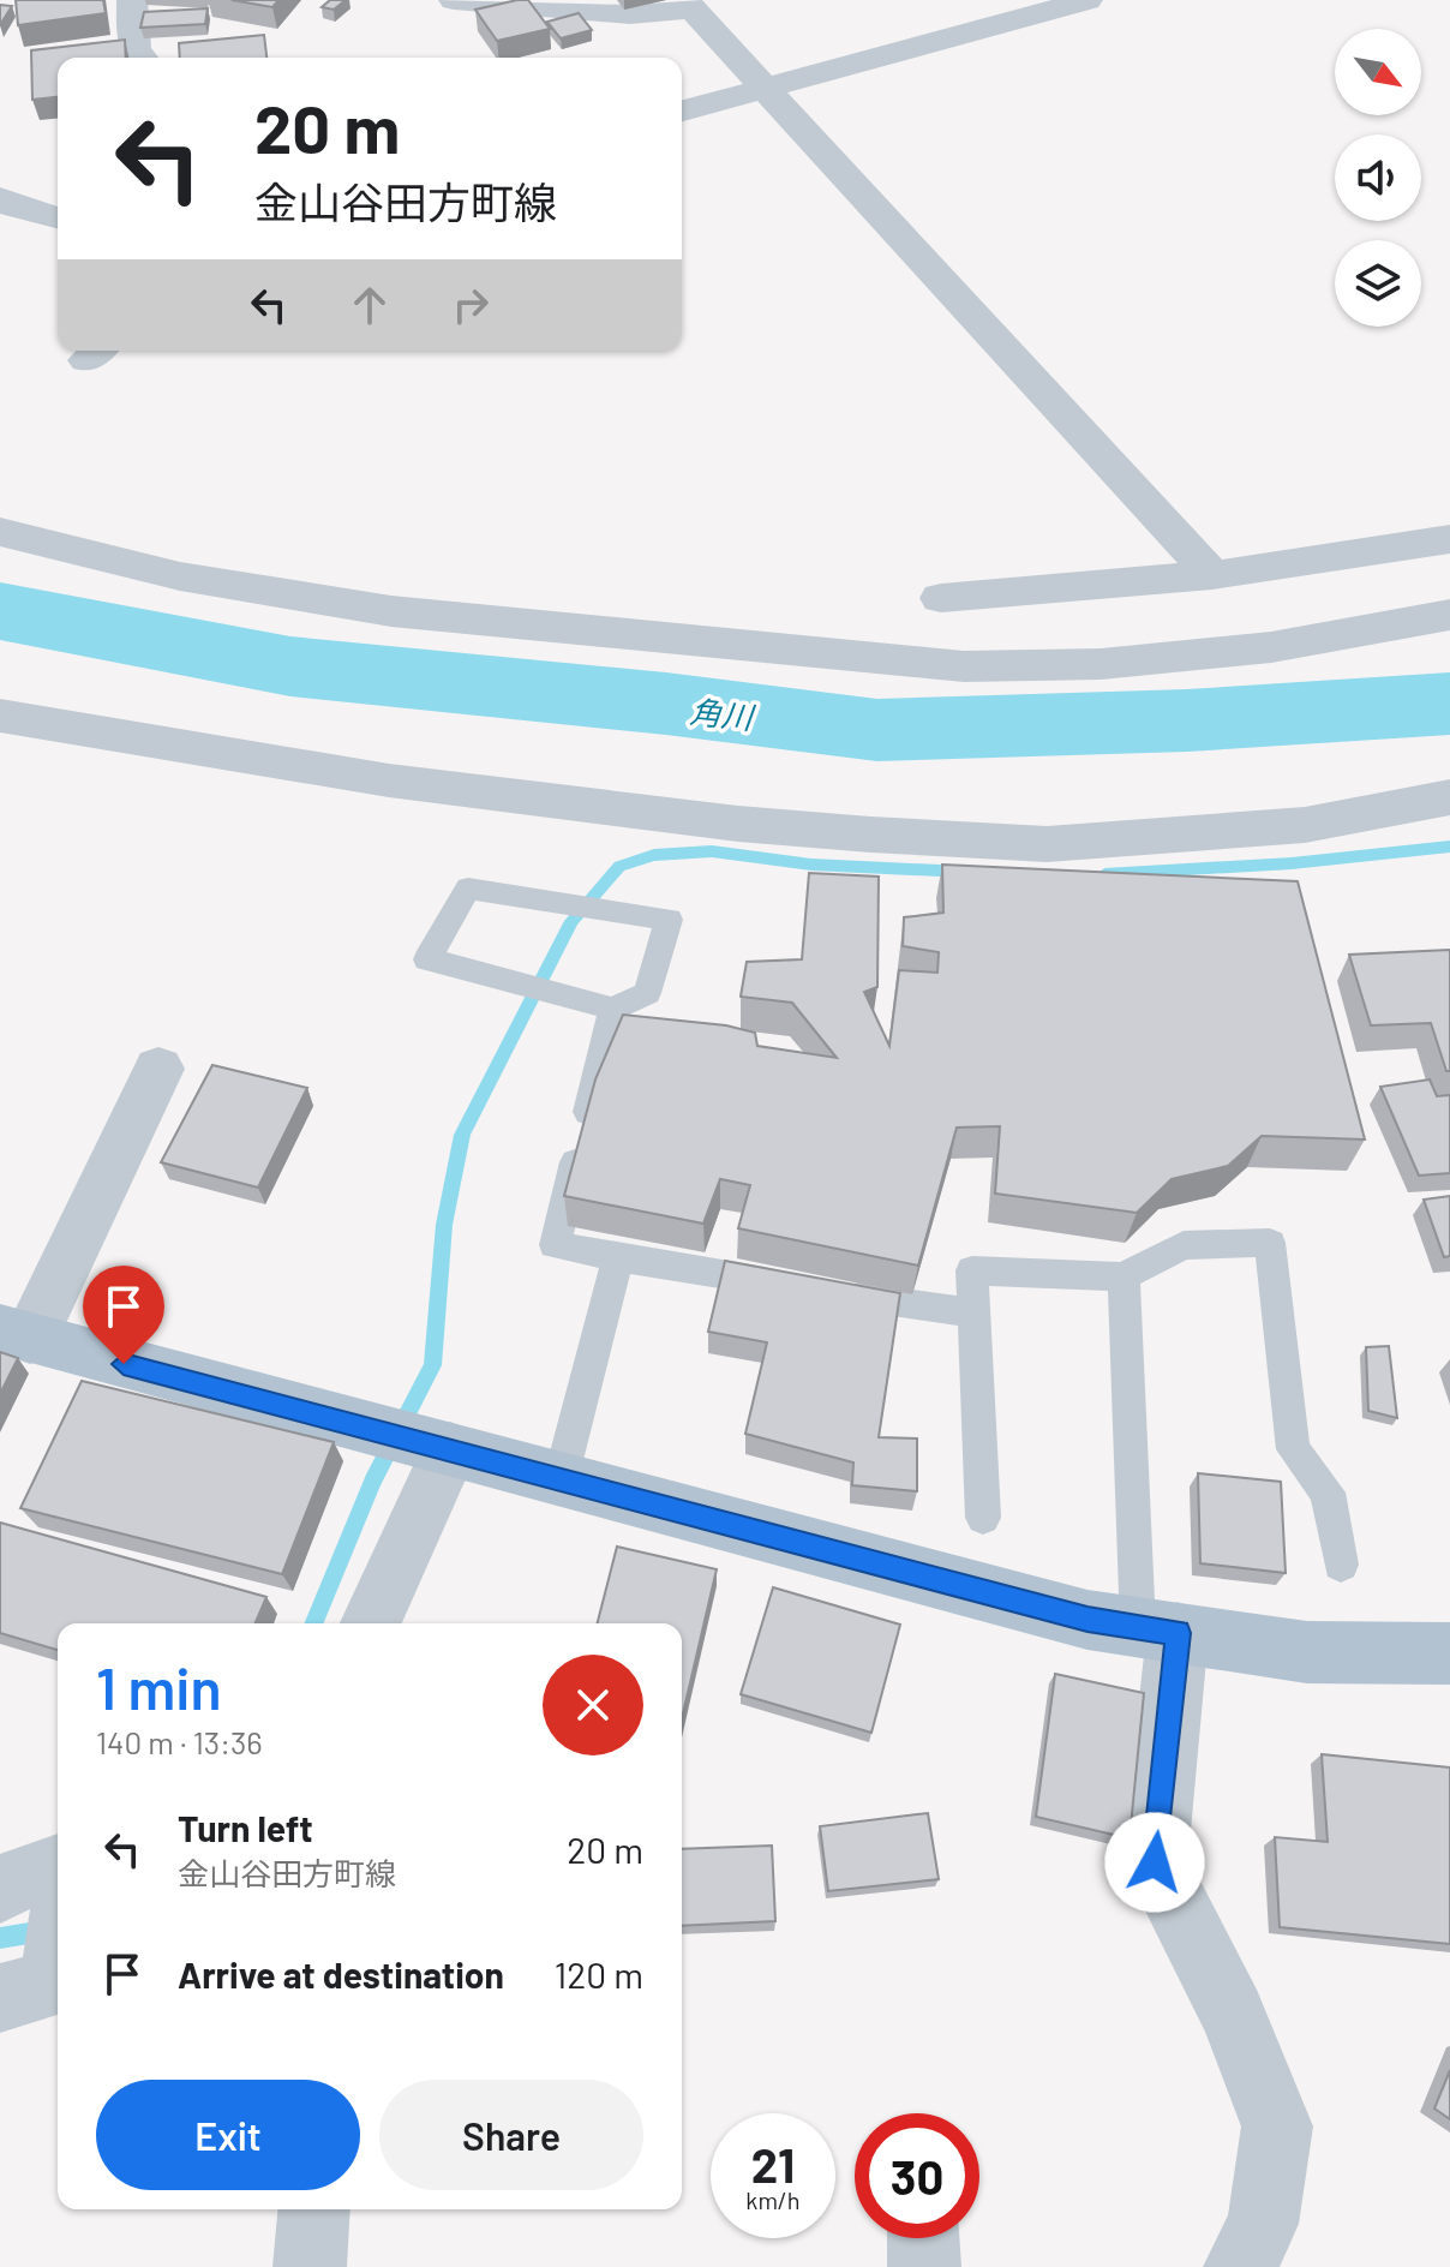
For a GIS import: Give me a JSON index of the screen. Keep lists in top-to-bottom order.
{
  "water": ["角川"],
  "north": "bottom right",
  "page": {
    "turn": ["20 m", "金山谷田方町線"],
    "heading": ["1 min", "140 m · 13:36"],
    "list": [
      {
        "name": "Turn left",
        "note": "金山谷田方町線",
        "value": "20 m"
      },
      {
        "name": "Arrive at destination",
        "value": "120 m"
      }
    ],
    "buttons": ["Exit", "Share"],
    "speed": "21 km/h",
    "limit": "30"
  }
}
